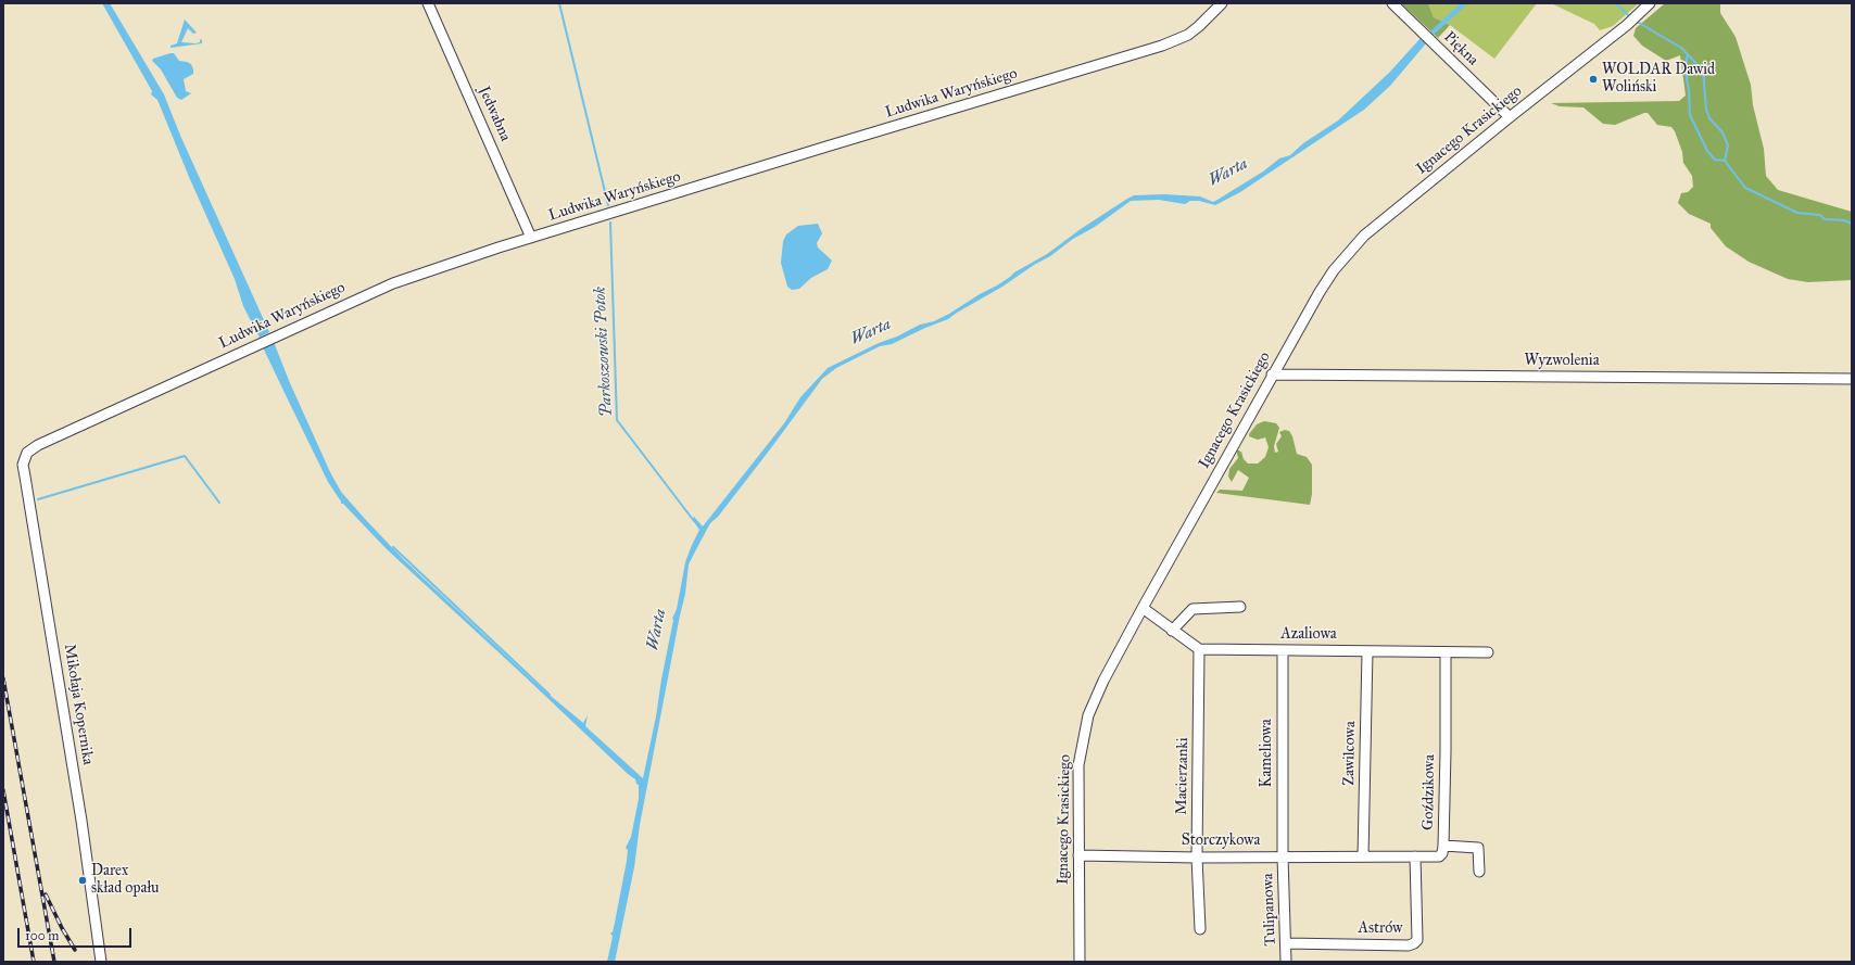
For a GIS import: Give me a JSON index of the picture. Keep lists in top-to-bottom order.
{
  "streets": {
    "street": [
      "Piękna",
      "Ludwika Waryńskiego",
      "Jedwabna",
      "Ignacego Krasickiego",
      "Wyzwolenia",
      "Azaliowa",
      "Mikołaja Kopernika",
      "Kameliowa",
      "Zawilcowa",
      "Macierzanki",
      "Goździkowa",
      "Storczykowa",
      "Tulipanowa",
      "Astrów"
    ]
  },
  "crossings": [
    ["Piękna", "Ignacego Krasickiego"],
    ["Ludwika Waryńskiego", "Jedwabna"],
    ["Ludwika Waryńskiego", "Mikołaja Kopernika"],
    ["Ignacego Krasickiego", "Wyzwolenia"],
    ["Ignacego Krasickiego", "Storczykowa"],
    ["Azaliowa", "Kameliowa"],
    ["Azaliowa", "Zawilcowa"],
    ["Azaliowa", "Macierzanki"],
    ["Azaliowa", "Goździkowa"],
    ["Kameliowa", "Storczykowa"],
    ["Kameliowa", "Tulipanowa"],
    ["Zawilcowa", "Goździkowa"],
    ["Zawilcowa", "Storczykowa"],
    ["Macierzanki", "Storczykowa"],
    ["Goździkowa", "Storczykowa"],
    ["Goździkowa", "Astrów"],
    ["Storczykowa", "Tulipanowa"],
    ["Tulipanowa", "Astrów"]
  ],
  "water": ["Warta", "Parkoszowski Potok"],
  "places": ["WOLDAR Dawid Woliński", "Darex skład opału"],
  "scale_bar": "100 m"
}
